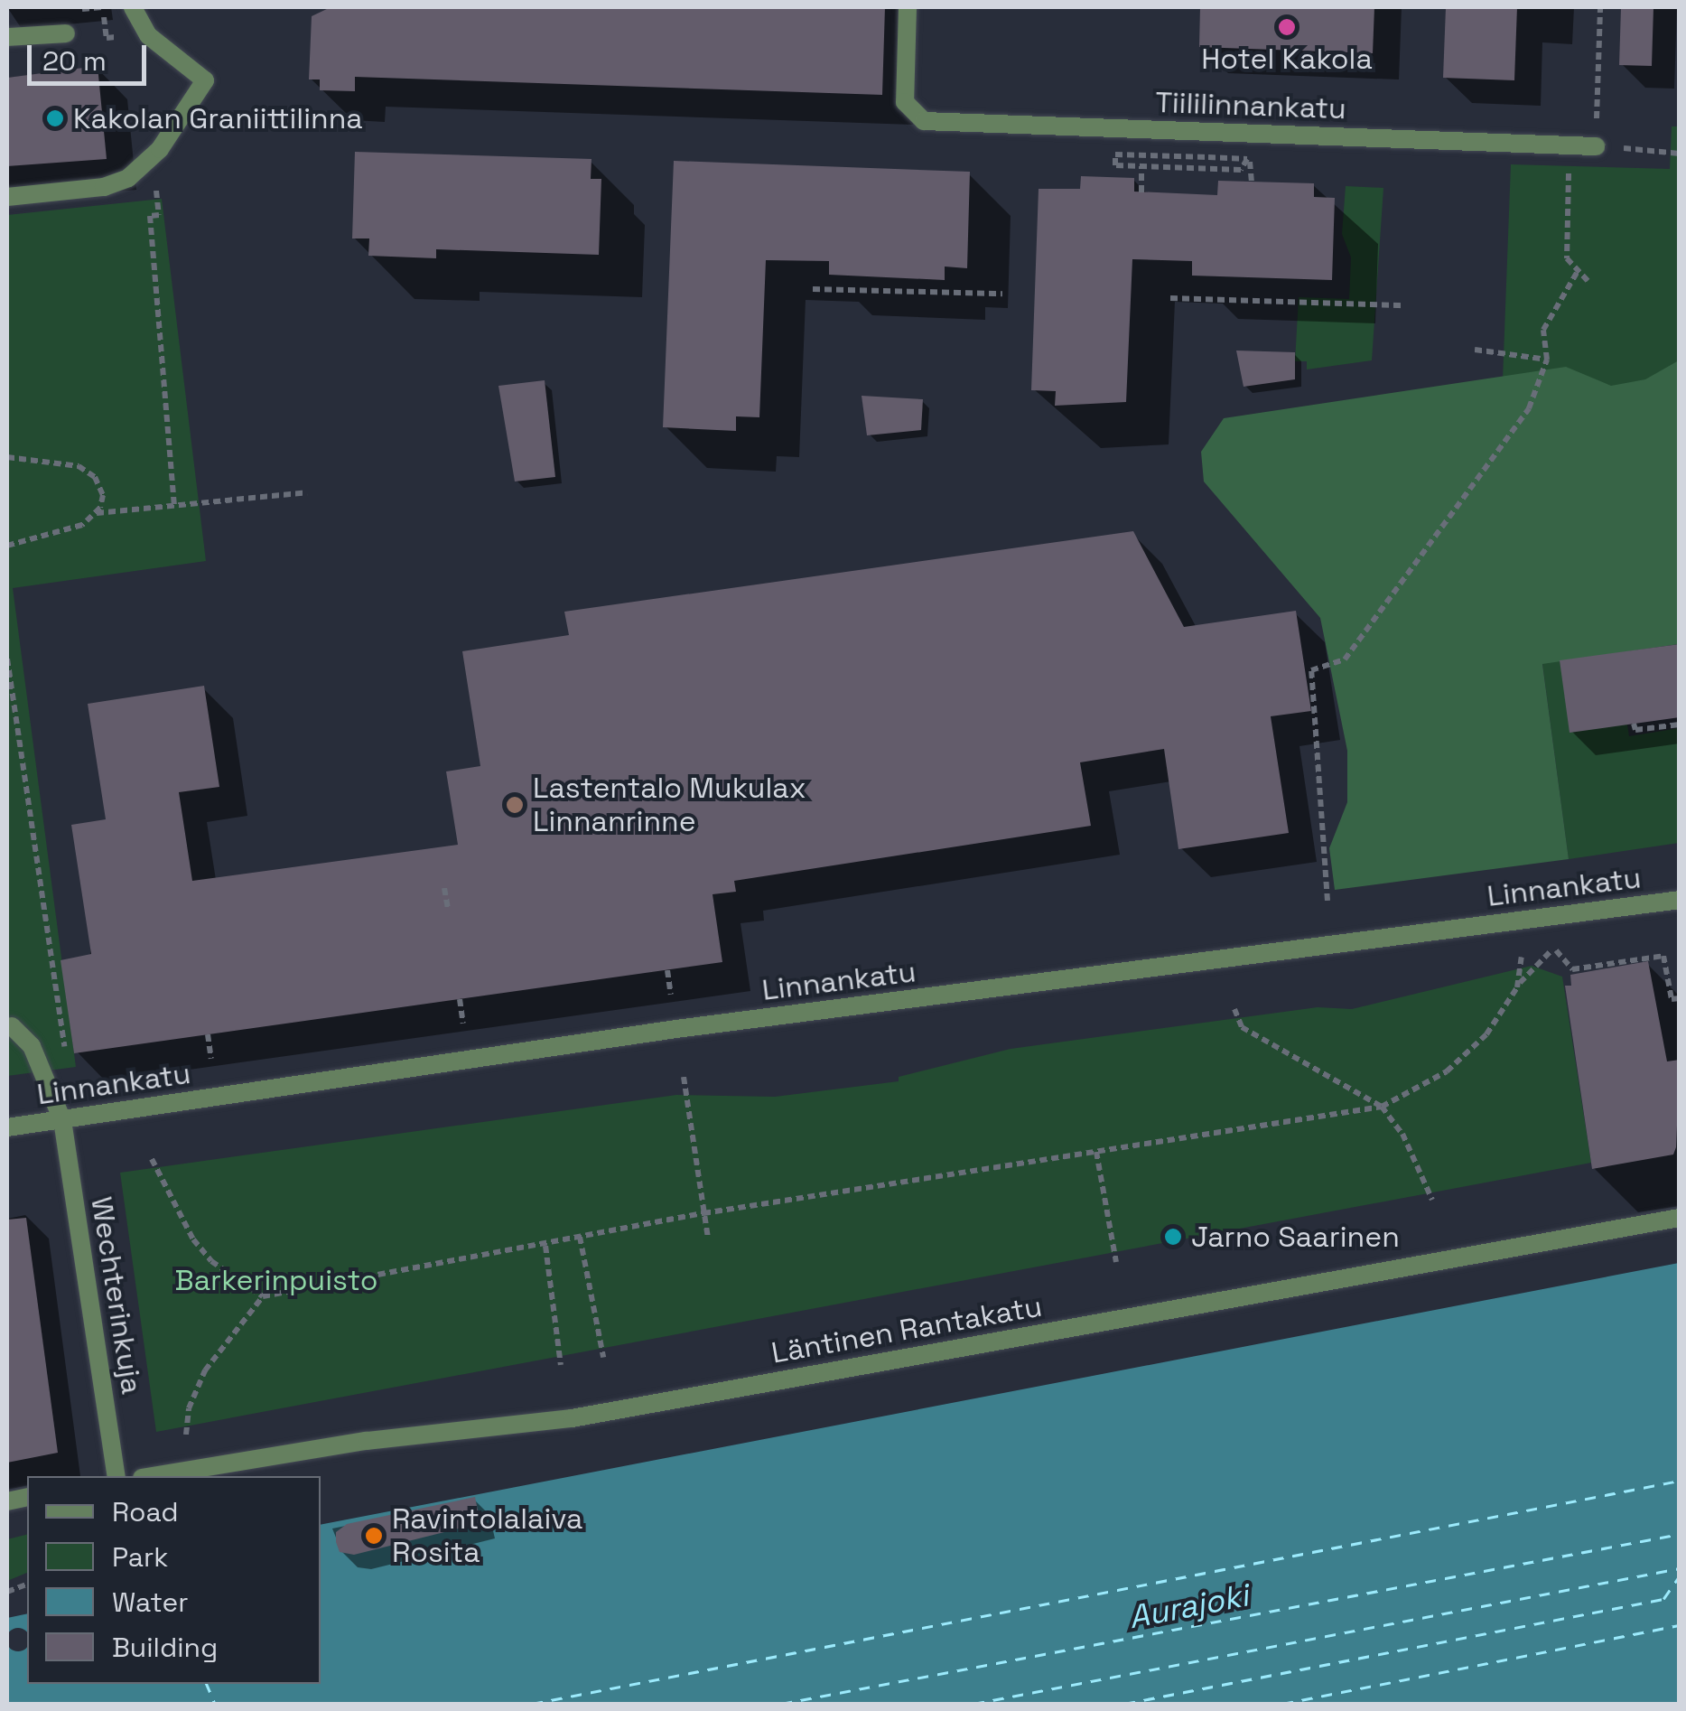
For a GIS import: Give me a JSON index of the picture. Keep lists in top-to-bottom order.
{
  "streets": {
    "street": [
      "Tiililinnankatu",
      "Linnankatu",
      "Wechterinkuja",
      "Läntinen Rantakatu"
    ]
  },
  "crossings": [
    ["Linnankatu", "Wechterinkuja"]
  ],
  "water": ["Aurajoki"],
  "parks": ["Barkerinpuisto"],
  "places": [
    "Hotel Kakola",
    "Kakolan Graniittilinna",
    "Lastentalo Mukulax Linnanrinne",
    "Jarno Saarinen",
    "Ravintolalaiva Rosita"
  ],
  "legend": [
    "Road",
    "Park",
    "Water",
    "Building"
  ],
  "scale_bar": "20 m"
}
